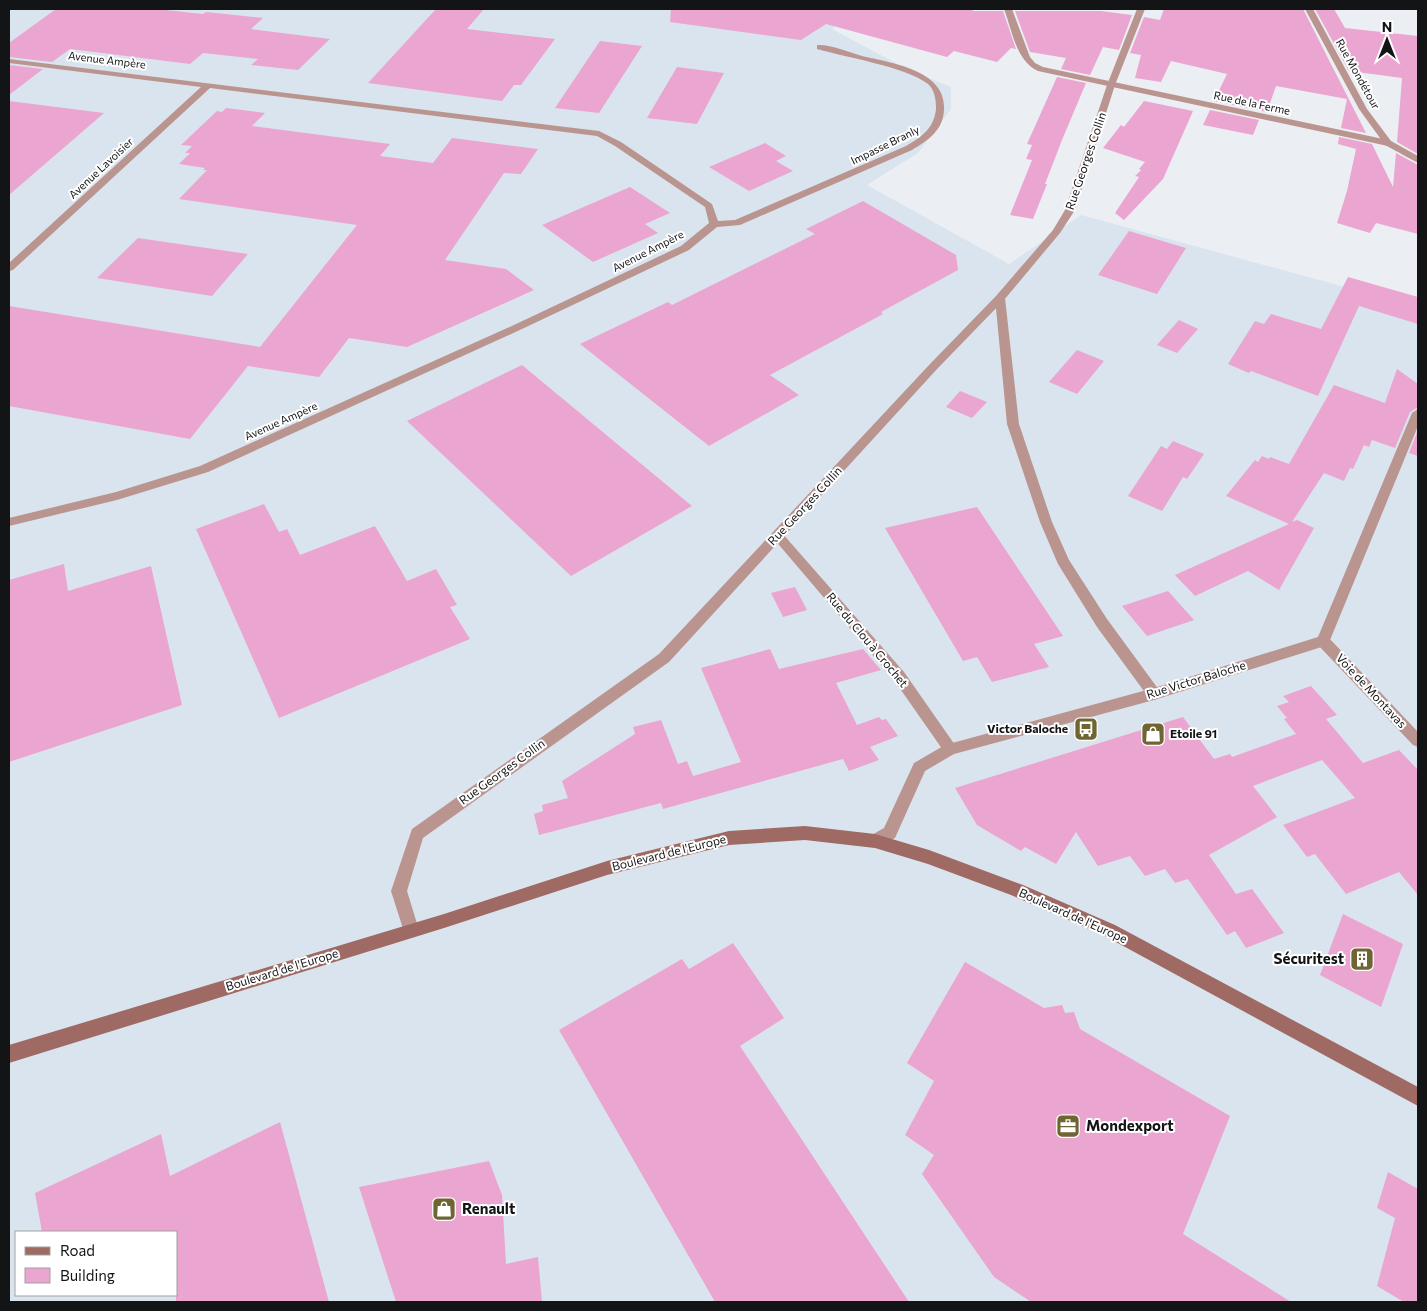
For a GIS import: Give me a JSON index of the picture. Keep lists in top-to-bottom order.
{
  "streets": {
    "main road": ["Boulevard de l'Europe"],
    "street": [
      "Avenue Ampère",
      "Rue Mondétour",
      "Rue de la Ferme",
      "Impasse Branly",
      "Rue Georges Collin",
      "Avenue Lavoisier",
      "Rue du Clou à Crochet",
      "Rue Victor Baloche",
      "Voie de Montavas"
    ]
  },
  "crossings": [
    ["Avenue Ampère", "Impasse Branly"],
    ["Avenue Ampère", "Avenue Lavoisier"],
    ["Rue Mondétour", "Rue de la Ferme"],
    ["Rue de la Ferme", "Rue Georges Collin"],
    ["Rue Georges Collin", "Rue du Clou à Crochet"],
    ["Rue Georges Collin", "Boulevard de l'Europe"],
    ["Rue du Clou à Crochet", "Rue Victor Baloche"],
    ["Rue Victor Baloche", "Voie de Montavas"],
    ["Rue Victor Baloche", "Boulevard de l'Europe"]
  ],
  "places": {
    "bus stop": ["Victor Baloche"],
    "shop": ["Etoile 91", "Renault"],
    "building": ["Sécuritest"],
    "office": ["Mondexport"]
  },
  "legend": ["Road", "Building"],
  "north": "top"
}
